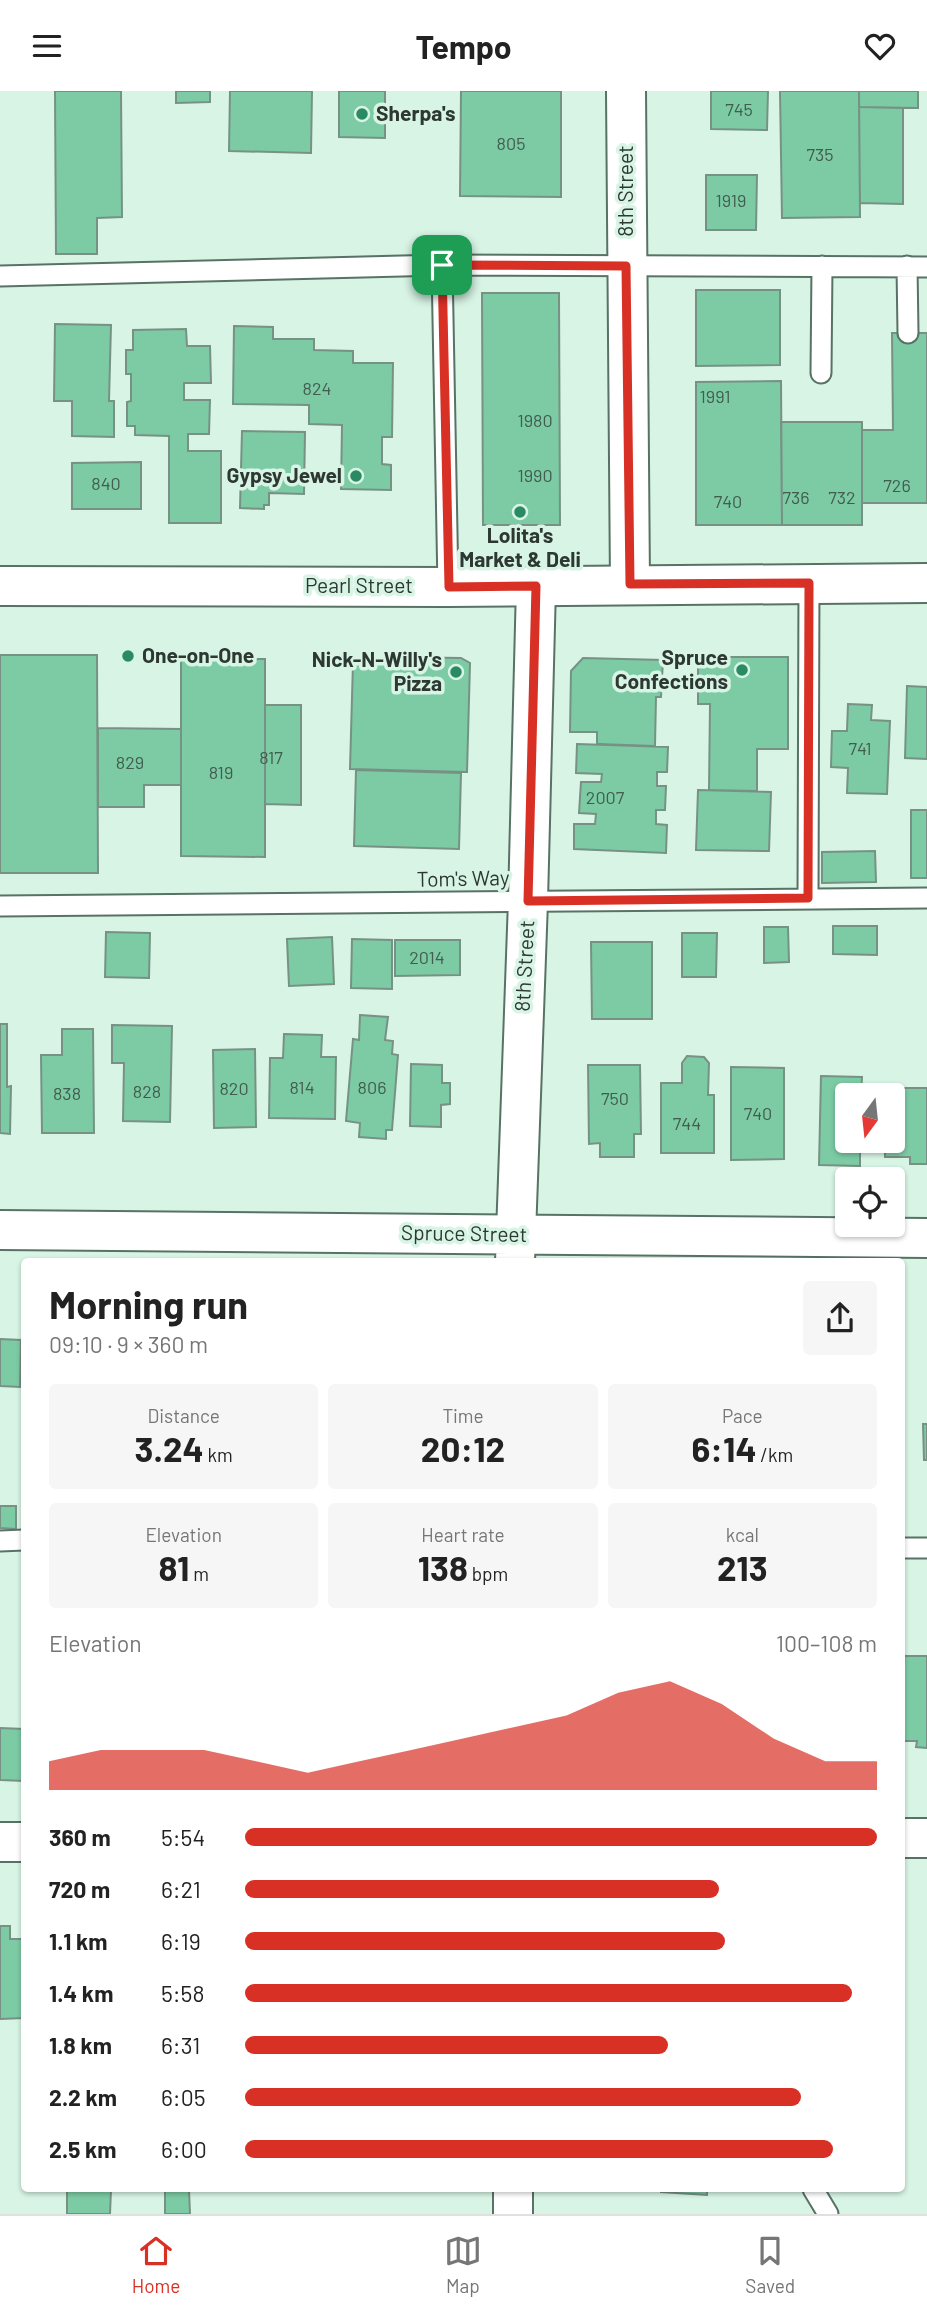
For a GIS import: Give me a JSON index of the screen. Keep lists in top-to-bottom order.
{
  "streets": {
    "street": ["8th Street", "Pearl Street", "Spruce Street"],
    "lane": ["Tom's Way"]
  },
  "crossings": [
    ["8th Street", "Pearl Street"],
    ["8th Street", "Tom's Way"],
    ["8th Street", "Spruce Street"]
  ],
  "places": [
    "Sherpa's",
    "Gypsy Jewel",
    "Lolita's Market & Deli",
    "One-on-One",
    "Spruce Confections",
    "Nick-N-Willy's Pizza"
  ],
  "house_numbers": [
    "745",
    "805",
    "735",
    "1919",
    "824",
    "1991",
    "1980",
    "1990",
    "840",
    "726",
    "736",
    "732",
    "740",
    "741",
    "817",
    "829",
    "819",
    "2007",
    "2014",
    "814",
    "806",
    "820",
    "828",
    "838",
    "750",
    "740",
    "744"
  ],
  "north": "bottom",
  "page": {
    "header": "Tempo",
    "heading": ["Morning run", "09:10 · 9 × 360 m"],
    "stats": [
      ["Distance", "3.24 km"],
      ["Time", "20:12"],
      ["Pace", "6:14 /km"],
      ["Elevation", "81 m"],
      ["Heart rate", "138 bpm"],
      ["kcal", "213"]
    ],
    "chart": ["Elevation", "100–108 m"],
    "list": [
      {
        "name": "360 m",
        "note": "5:54"
      },
      {
        "name": "720 m",
        "note": "6:21"
      },
      {
        "name": "1.1 km",
        "note": "6:19"
      },
      {
        "name": "1.4 km",
        "note": "5:58"
      },
      {
        "name": "1.8 km",
        "note": "6:31"
      },
      {
        "name": "2.2 km",
        "note": "6:05"
      },
      {
        "name": "2.5 km",
        "note": "6:00"
      }
    ],
    "tabs": ["Home", "Map", "Saved"]
  }
}
